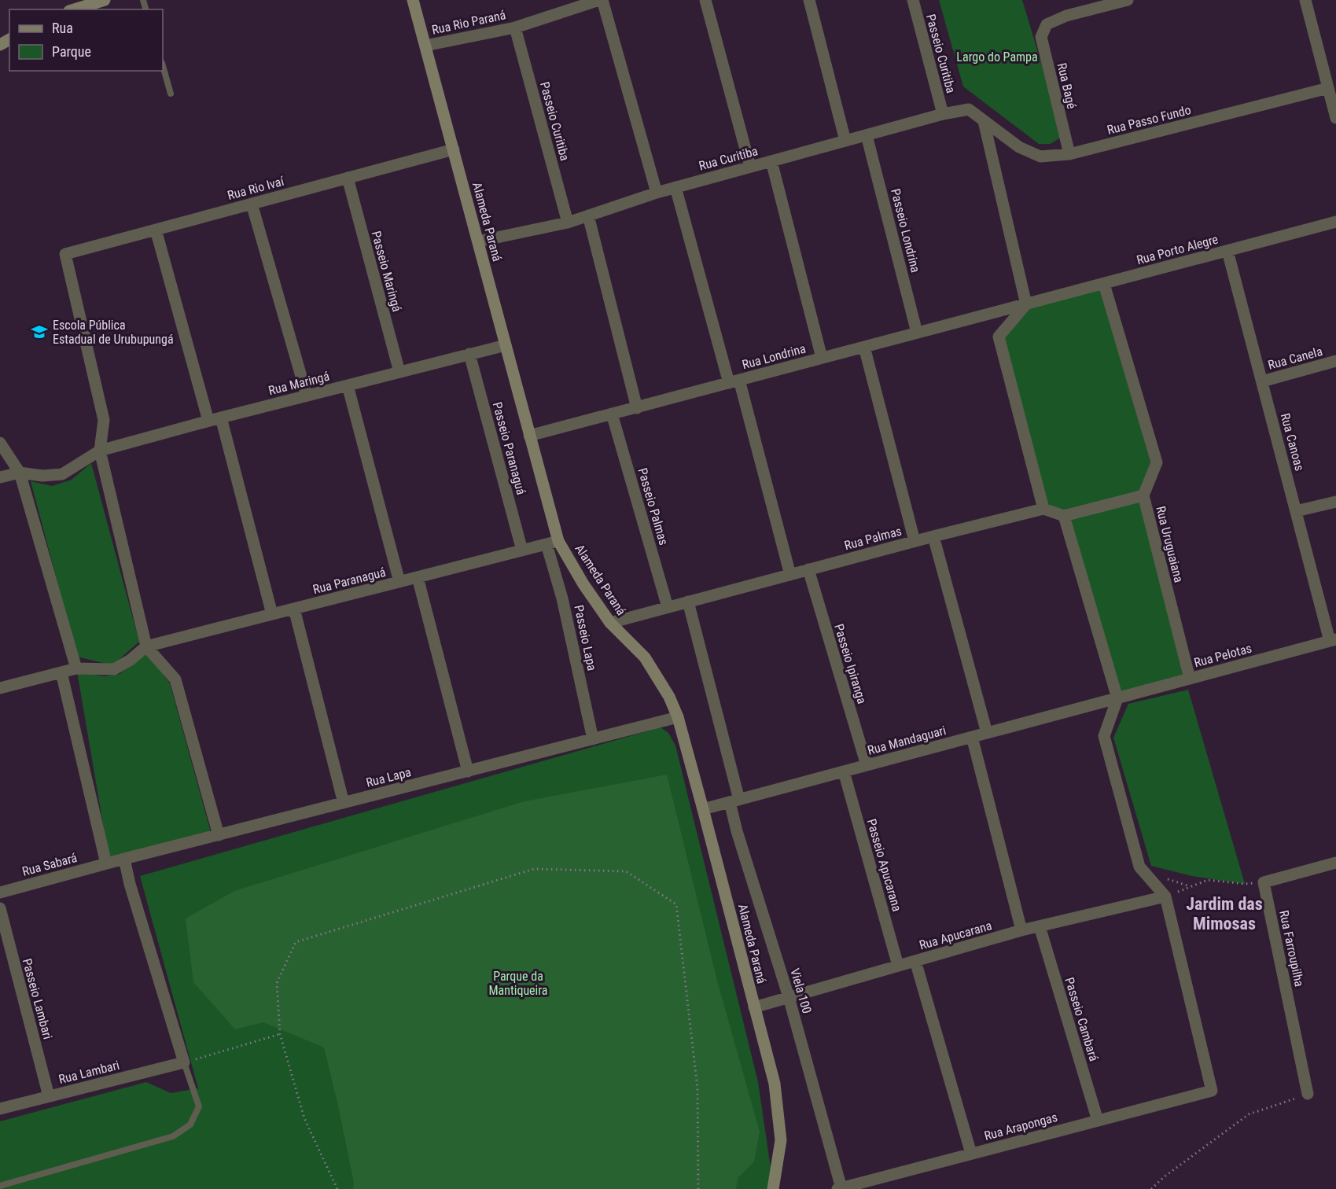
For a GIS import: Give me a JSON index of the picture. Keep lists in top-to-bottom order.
{
  "streets": {
    "street": [
      "Rua Rio Paraná",
      "Passeio Curitiba",
      "Rua Bagé",
      "Rua Passo Fundo",
      "Rua Curitiba",
      "Rua Rio Ivaí",
      "Alameda Paraná",
      "Passeio Londrina",
      "Rua Porto Alegre",
      "Passeio Maringá",
      "Rua Londrina",
      "Rua Canela",
      "Rua Maringá",
      "Rua Canoas",
      "Passeio Paranaguá",
      "Passeio Palmas",
      "Rua Palmas",
      "Rua Uruguaiana",
      "Rua Paranaguá",
      "Passeio Lapa",
      "Rua Pelotas",
      "Passeio Ipiranga",
      "Rua Mandaguari",
      "Rua Lapa",
      "Rua Sabará",
      "Passeio Apucarana",
      "Rua Apucarana",
      "Rua Farroupilha",
      "Viela 100",
      "Passeio Lambari",
      "Passeio Cambará",
      "Rua Lambari",
      "Rua Arapongas"
    ]
  },
  "crossings": [
    ["Rua Rio Paraná", "Passeio Curitiba"],
    ["Rua Rio Paraná", "Alameda Paraná"],
    ["Passeio Curitiba", "Rua Curitiba"],
    ["Rua Bagé", "Rua Passo Fundo"],
    ["Rua Passo Fundo", "Rua Curitiba"],
    ["Rua Curitiba", "Alameda Paraná"],
    ["Rua Curitiba", "Passeio Londrina"],
    ["Rua Rio Ivaí", "Alameda Paraná"],
    ["Rua Rio Ivaí", "Passeio Maringá"],
    ["Rua Rio Ivaí", "Rua Maringá"],
    ["Alameda Paraná", "Rua Londrina"],
    ["Alameda Paraná", "Rua Maringá"],
    ["Alameda Paraná", "Rua Palmas"],
    ["Alameda Paraná", "Rua Paranaguá"],
    ["Alameda Paraná", "Rua Mandaguari"],
    ["Alameda Paraná", "Rua Lapa"],
    ["Alameda Paraná", "Rua Apucarana"],
    ["Passeio Londrina", "Rua Londrina"],
    ["Rua Porto Alegre", "Rua Londrina"],
    ["Rua Porto Alegre", "Rua Canoas"],
    ["Rua Porto Alegre", "Rua Uruguaiana"],
    ["Passeio Maringá", "Rua Maringá"],
    ["Rua Londrina", "Passeio Palmas"],
    ["Rua Canela", "Rua Canoas"],
    ["Rua Maringá", "Passeio Paranaguá"],
    ["Rua Canoas", "Rua Pelotas"],
    ["Passeio Paranaguá", "Rua Paranaguá"],
    ["Passeio Palmas", "Rua Palmas"],
    ["Rua Palmas", "Passeio Ipiranga"],
    ["Rua Uruguaiana", "Rua Pelotas"],
    ["Rua Paranaguá", "Passeio Lapa"],
    ["Passeio Lapa", "Rua Lapa"],
    ["Rua Pelotas", "Rua Mandaguari"],
    ["Passeio Ipiranga", "Rua Mandaguari"],
    ["Rua Mandaguari", "Passeio Apucarana"],
    ["Rua Mandaguari", "Viela 100"],
    ["Rua Lapa", "Rua Sabará"],
    ["Passeio Apucarana", "Rua Apucarana"],
    ["Rua Apucarana", "Viela 100"],
    ["Rua Apucarana", "Passeio Cambará"],
    ["Rua Apucarana", "Rua Arapongas"],
    ["Viela 100", "Rua Arapongas"],
    ["Passeio Lambari", "Rua Lambari"],
    ["Passeio Cambará", "Rua Arapongas"]
  ],
  "districts": ["Jardim das Mimosas"],
  "parks": ["Largo do Pampa", "Parque da Mantiqueira"],
  "places": {
    "school or university": ["Escola Pública Estadual de Urubupungá"]
  },
  "legend": ["Rua", "Parque"]
}
